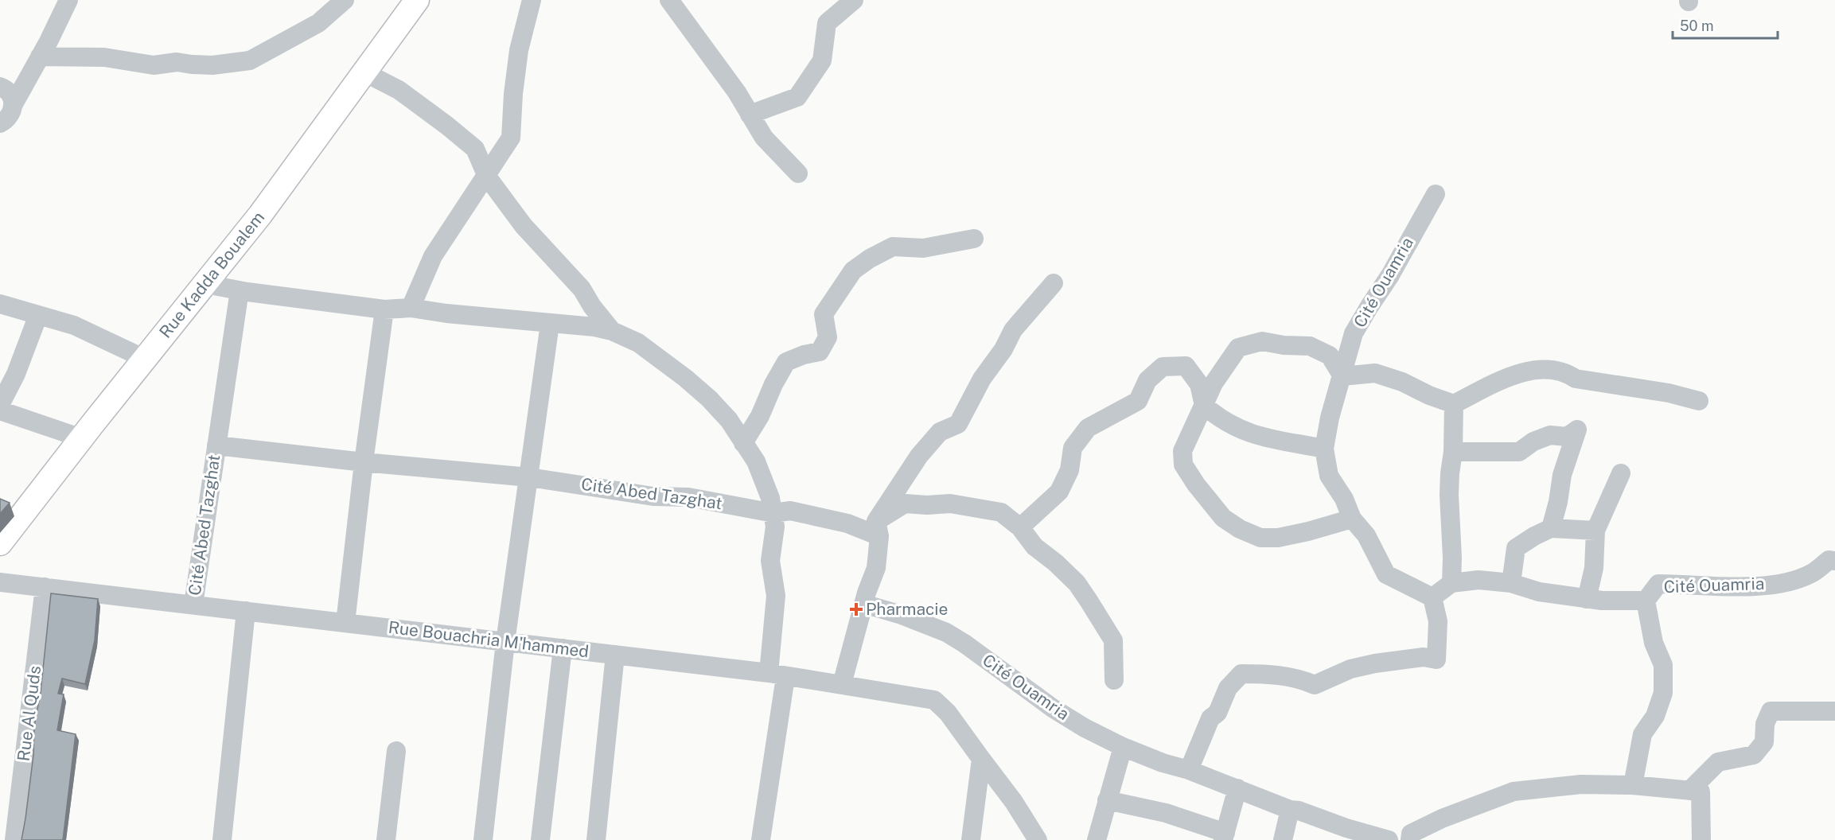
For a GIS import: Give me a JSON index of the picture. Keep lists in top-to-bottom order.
{
  "streets": {
    "main road": ["Rue Kadda Boualem"],
    "street": [
      "Cité Ouamria",
      "Cité Abed Tazghat",
      "Rue Bouachria M'hammed",
      "Rue Al Quds"
    ]
  },
  "crossings": [
    ["Cité Abed Tazghat", "Rue Bouachria M'hammed"],
    ["Rue Bouachria M'hammed", "Rue Al Quds"]
  ],
  "places": {
    "health": ["Pharmacie"]
  },
  "scale_bar": "50 m"
}
